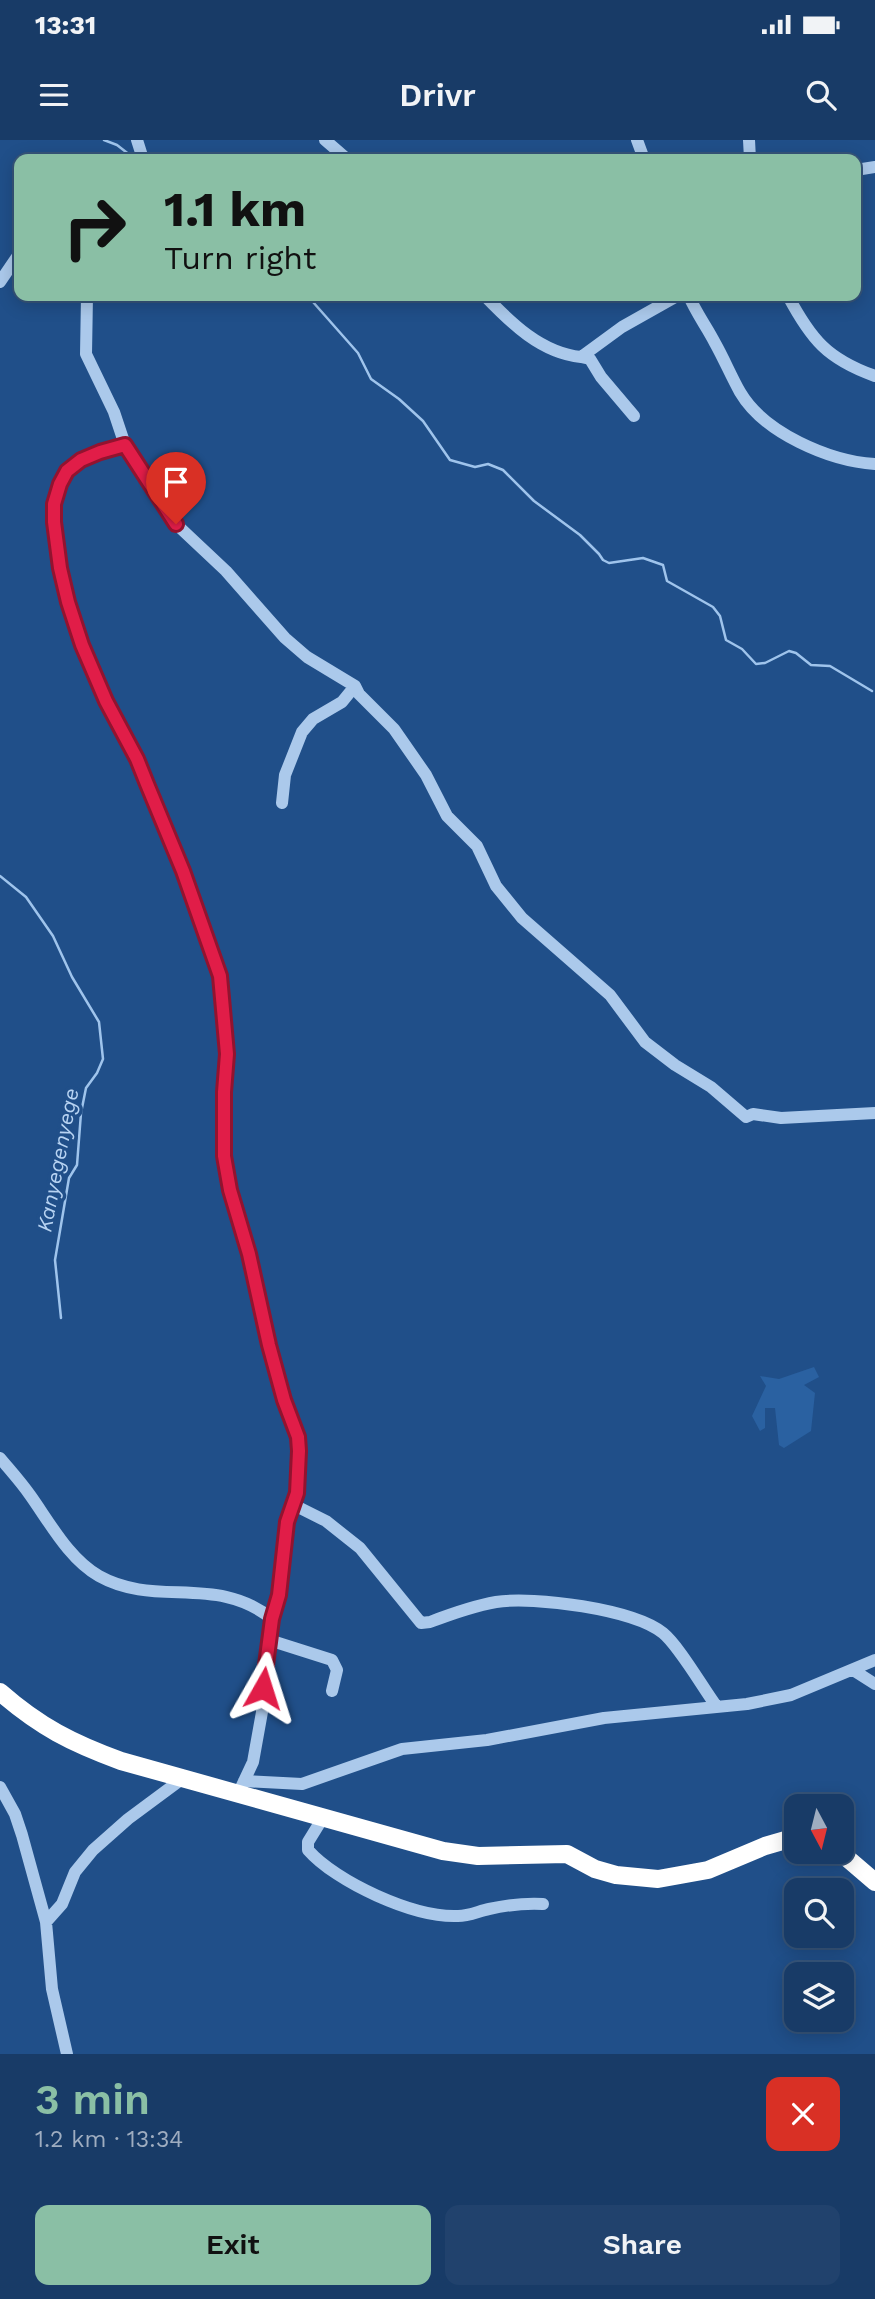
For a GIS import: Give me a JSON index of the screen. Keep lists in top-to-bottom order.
{
  "water": ["Kanyegenyege"],
  "north": "bottom",
  "page": {
    "status": "13:31",
    "header": "Drivr",
    "turn": ["1.1 km", "Turn right"],
    "heading": ["3 min", "1.2 km · 13:34"],
    "buttons": ["Exit", "Share"]
  }
}
